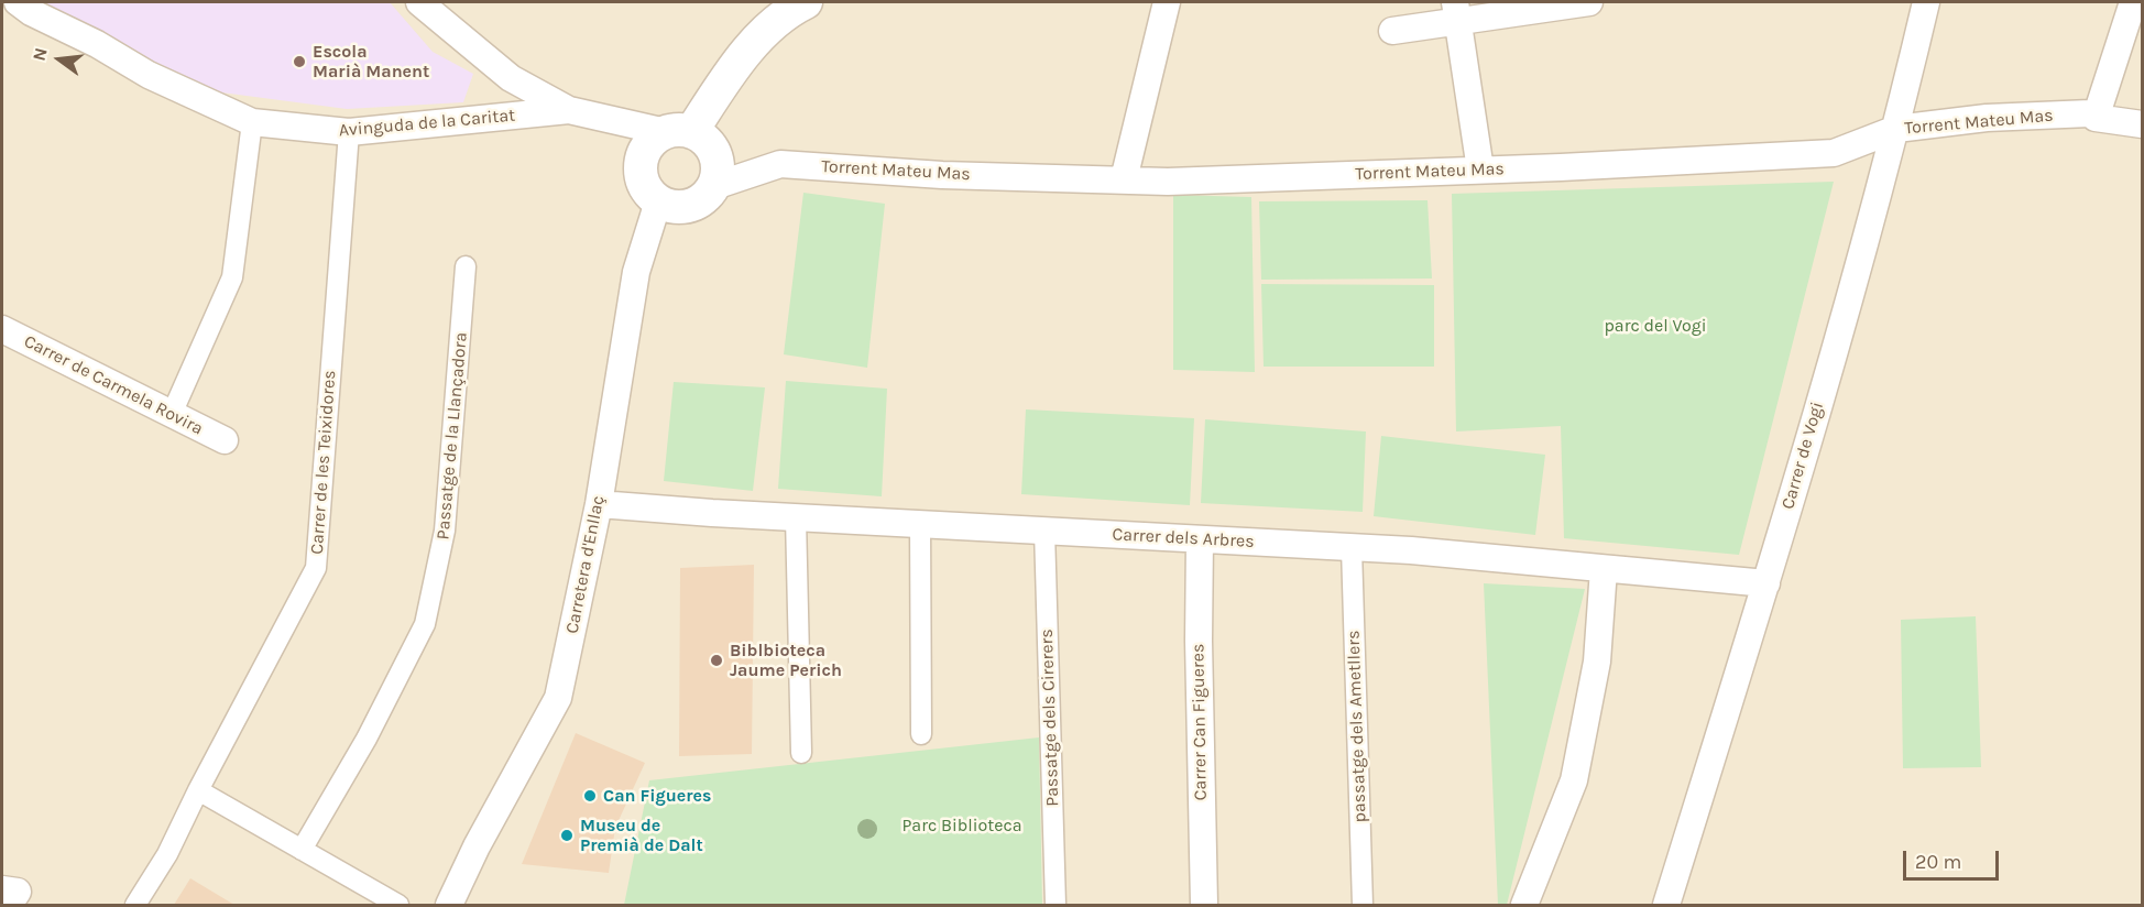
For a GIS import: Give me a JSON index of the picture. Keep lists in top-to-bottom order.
{
  "streets": {
    "street": [
      "Torrent Mateu Mas",
      "Avinguda de la Caritat",
      "Carrer de Carmela Rovira",
      "Passatge de la Llançadora",
      "Carrer de Vogi",
      "Carrer de les Teixidores",
      "Carrer dels Arbres",
      "Carretera d'Enllaç",
      "Passatge dels Cirerers",
      "Carrer Can Figueres",
      "passatge dels Ametllers"
    ]
  },
  "crossings": [
    ["Torrent Mateu Mas", "Avinguda de la Caritat"],
    ["Torrent Mateu Mas", "Carrer de Vogi"],
    ["Torrent Mateu Mas", "Carretera d'Enllaç"],
    ["Avinguda de la Caritat", "Carrer de les Teixidores"],
    ["Avinguda de la Caritat", "Carretera d'Enllaç"],
    ["Carrer de Vogi", "Carrer dels Arbres"],
    ["Carrer dels Arbres", "Carretera d'Enllaç"],
    ["Carrer dels Arbres", "Passatge dels Cirerers"],
    ["Carrer dels Arbres", "Carrer Can Figueres"],
    ["Carrer dels Arbres", "passatge dels Ametllers"]
  ],
  "parks": ["parc del Vogi", "Parc Biblioteca"],
  "places": [
    "Escola Marià Manent",
    "Biblbioteca Jaume Perich",
    "Can Figueres",
    "Museu de Premià de Dalt"
  ],
  "scale_bar": "20 m",
  "north": "left"
}
